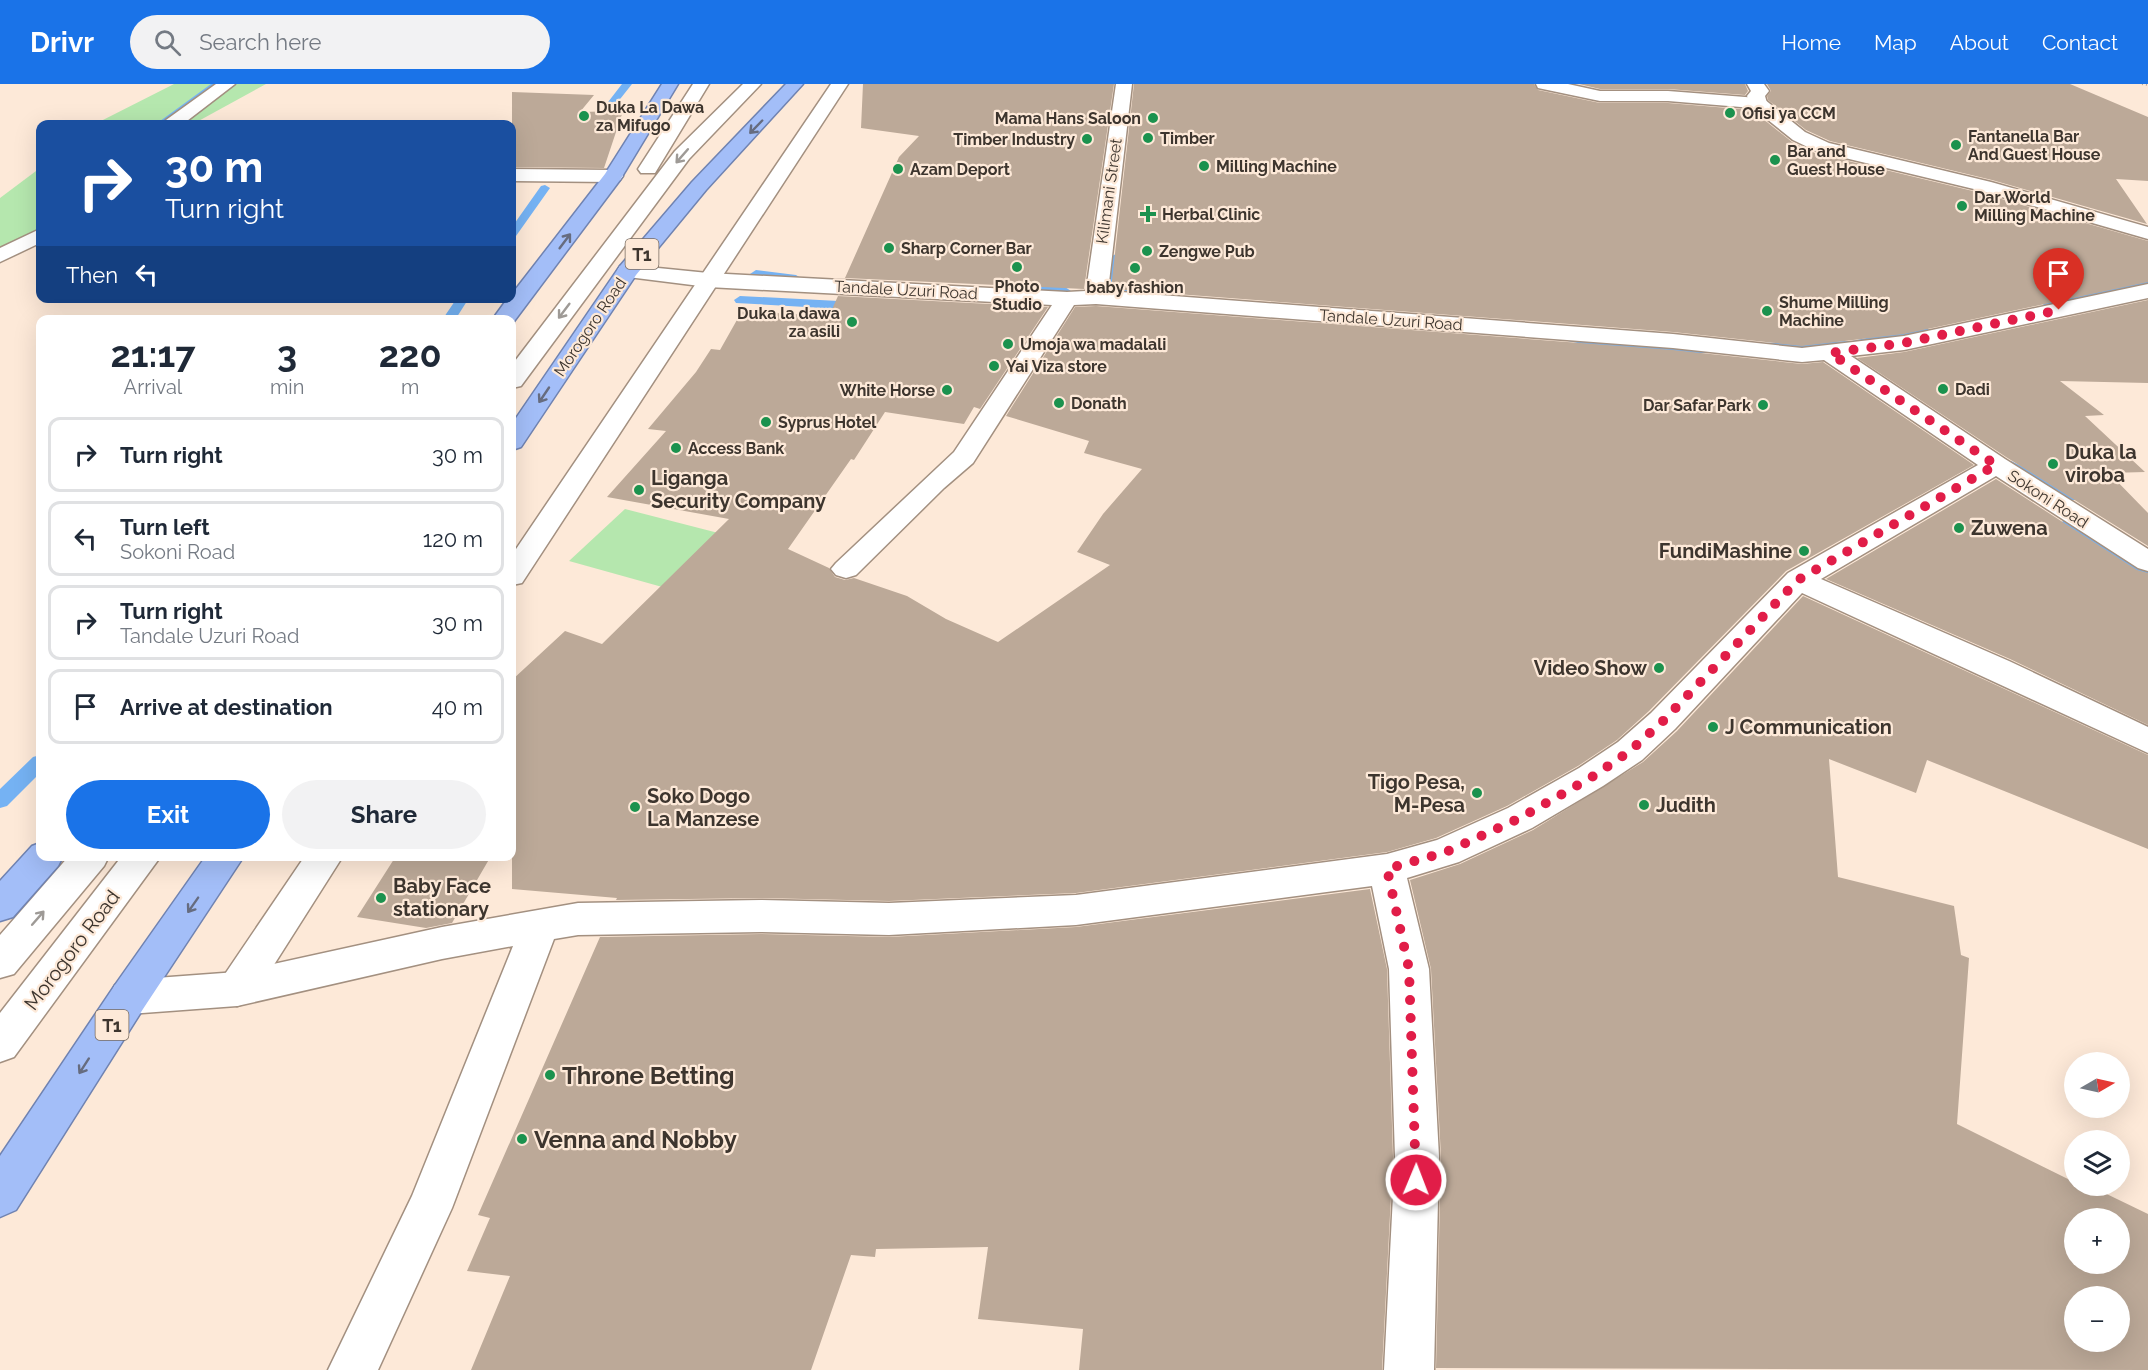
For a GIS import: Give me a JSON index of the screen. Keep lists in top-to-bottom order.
{
  "streets": {
    "highway": ["T1", "Morogoro Road"],
    "street": ["Kilimani Street", "Tandale Uzuri Road", "Sokoni Road"]
  },
  "crossings": [
    ["Kilimani Street", "Tandale Uzuri Road"],
    ["Tandale Uzuri Road", "Morogoro Road"],
    ["Tandale Uzuri Road", "Sokoni Road"]
  ],
  "places": {
    "other": [
      "Ofisi ya CCM",
      "Duka La Dawa za Mifugo",
      "Mama Hans Saloon",
      "Timber",
      "Timber Industry",
      "Fantanella Bar And Guest House",
      "Bar and Guest House",
      "Milling Machine",
      "Azam Deport",
      "Dar World Milling Machine",
      "Sharp Corner Bar",
      "Zengwe Pub",
      "Photo Studio",
      "baby fashion",
      "Shume Milling Machine",
      "Duka la dawa za asili",
      "Umoja wa madalali",
      "Yai Viza store",
      "Dadi",
      "White Horse",
      "Donath",
      "Dar Safar Park",
      "Syprus Hotel",
      "Access Bank",
      "Duka la viroba",
      "Liganga Security Company",
      "Zuwena",
      "FundiMashine",
      "Video Show",
      "J Communication",
      "Tigo Pesa, M-Pesa",
      "Judith",
      "Soko Dogo La Manzese",
      "Baby Face stationary",
      "Throne Betting",
      "Venna and Nobby"
    ],
    "health": ["Herbal Clinic"]
  },
  "north": "right",
  "page": {
    "header": "Drivr",
    "search": "Search here",
    "nav": [
      "Home",
      "Map",
      "About",
      "Contact"
    ],
    "turn": ["30 m", "Turn right"],
    "then": "Then",
    "eta": [
      "21:17",
      "Arrival",
      "3",
      "min",
      "220",
      "m"
    ],
    "list": [
      {
        "name": "Turn right",
        "value": "30 m"
      },
      {
        "name": "Turn left",
        "note": "Sokoni Road",
        "value": "120 m"
      },
      {
        "name": "Turn right",
        "note": "Tandale Uzuri Road",
        "value": "30 m"
      },
      {
        "name": "Arrive at destination",
        "value": "40 m"
      }
    ],
    "buttons": ["Exit", "Share"],
    "map_buttons": ["+", "−"]
  }
}
